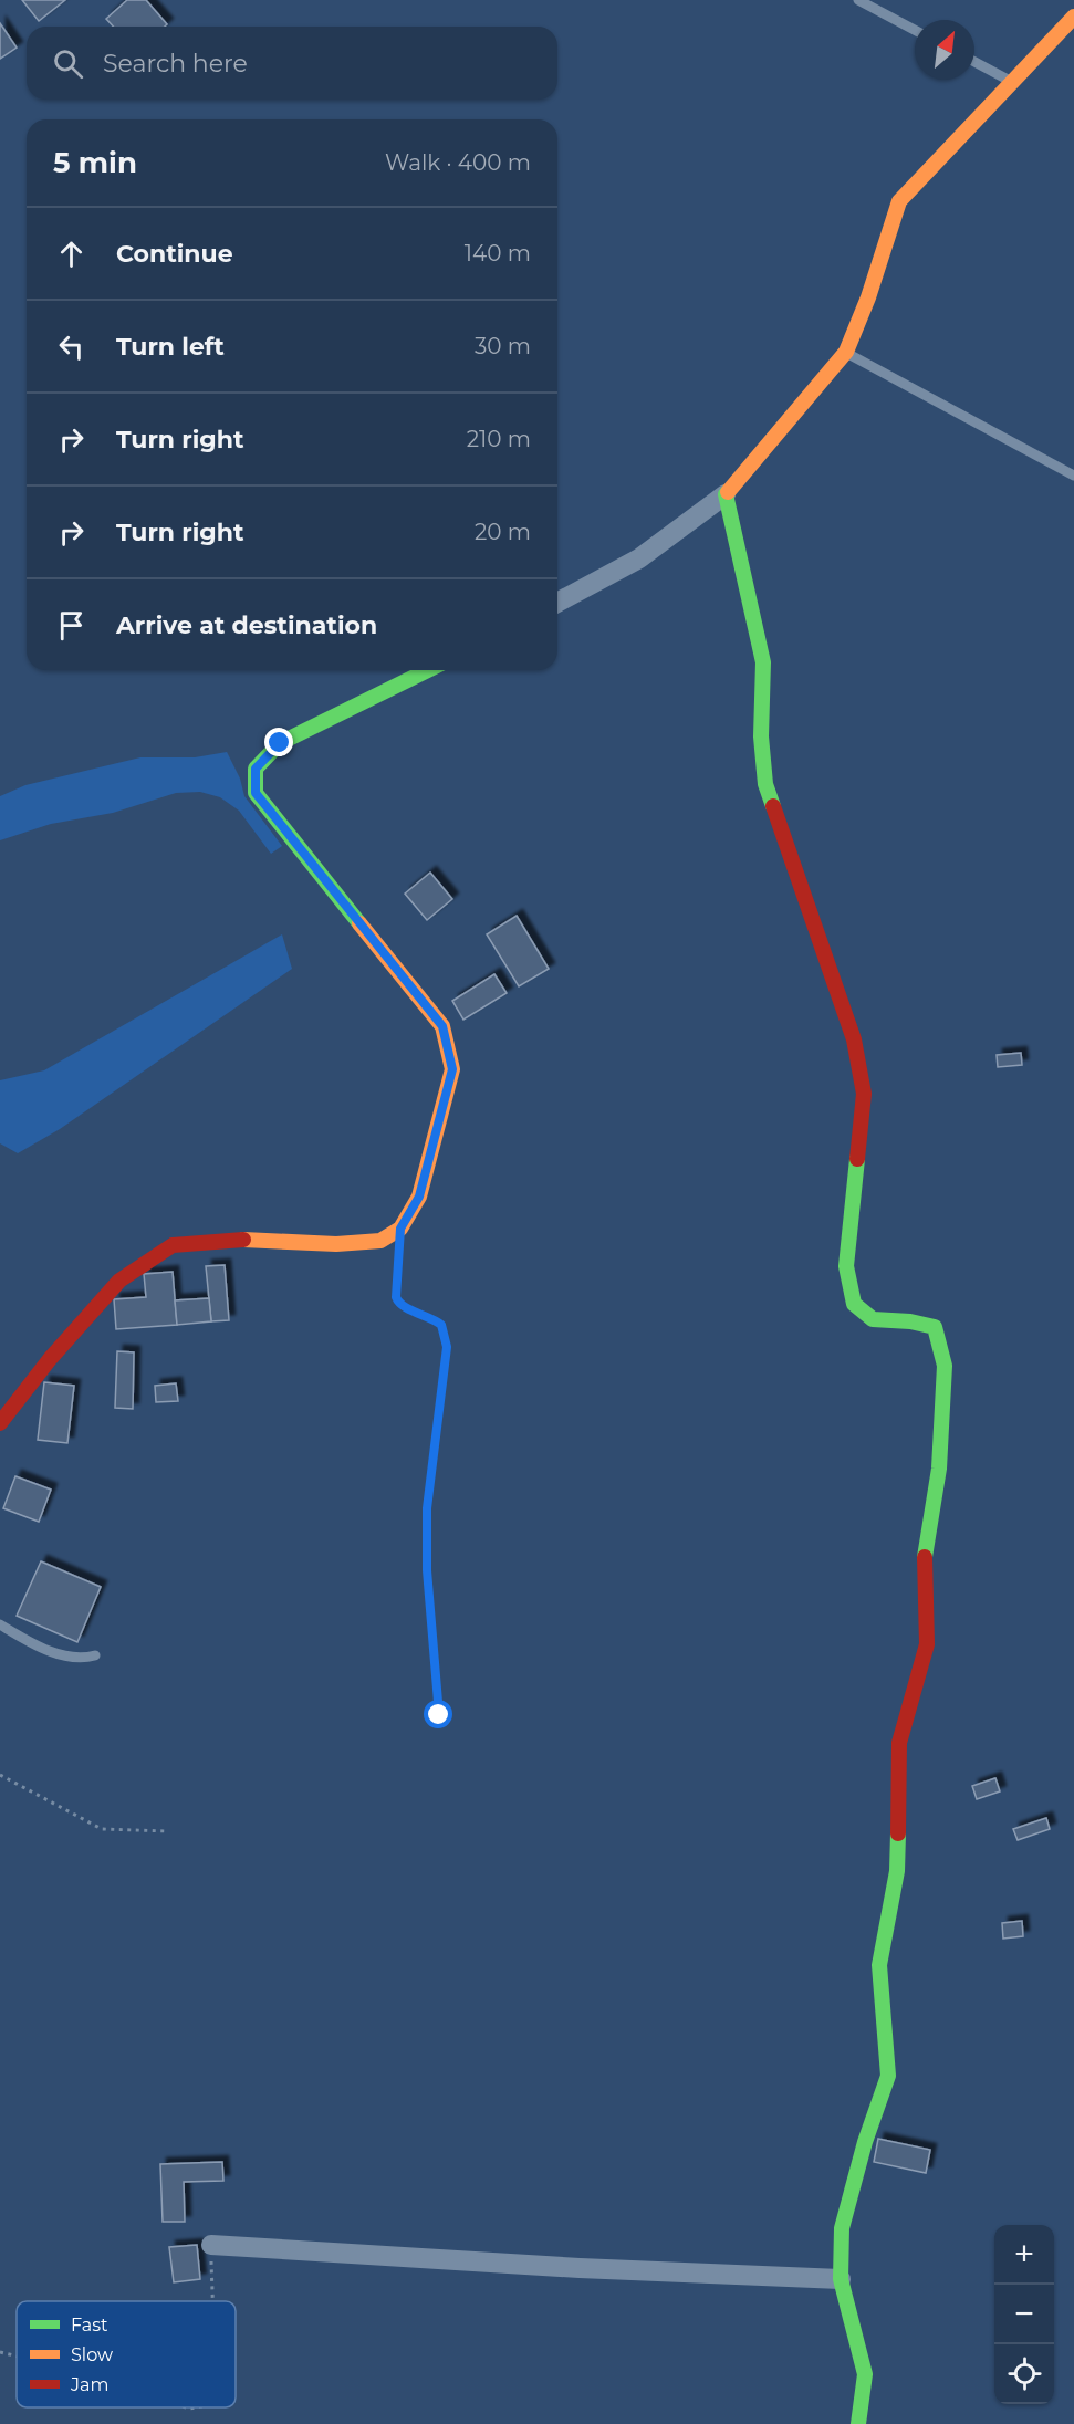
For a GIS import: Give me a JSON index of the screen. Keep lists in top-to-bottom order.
{
  "legend": ["Fast", "Slow", "Jam"],
  "north": "top right",
  "page": {
    "search": "Search here",
    "heading": ["5 min", "Walk · 400 m"],
    "list": [
      ["Continue", "140 m"],
      ["Turn left", "30 m"],
      ["Turn right", "210 m"],
      ["Turn right", "20 m"],
      "Arrive at destination"
    ],
    "map_buttons": ["+", "−"]
  }
}
